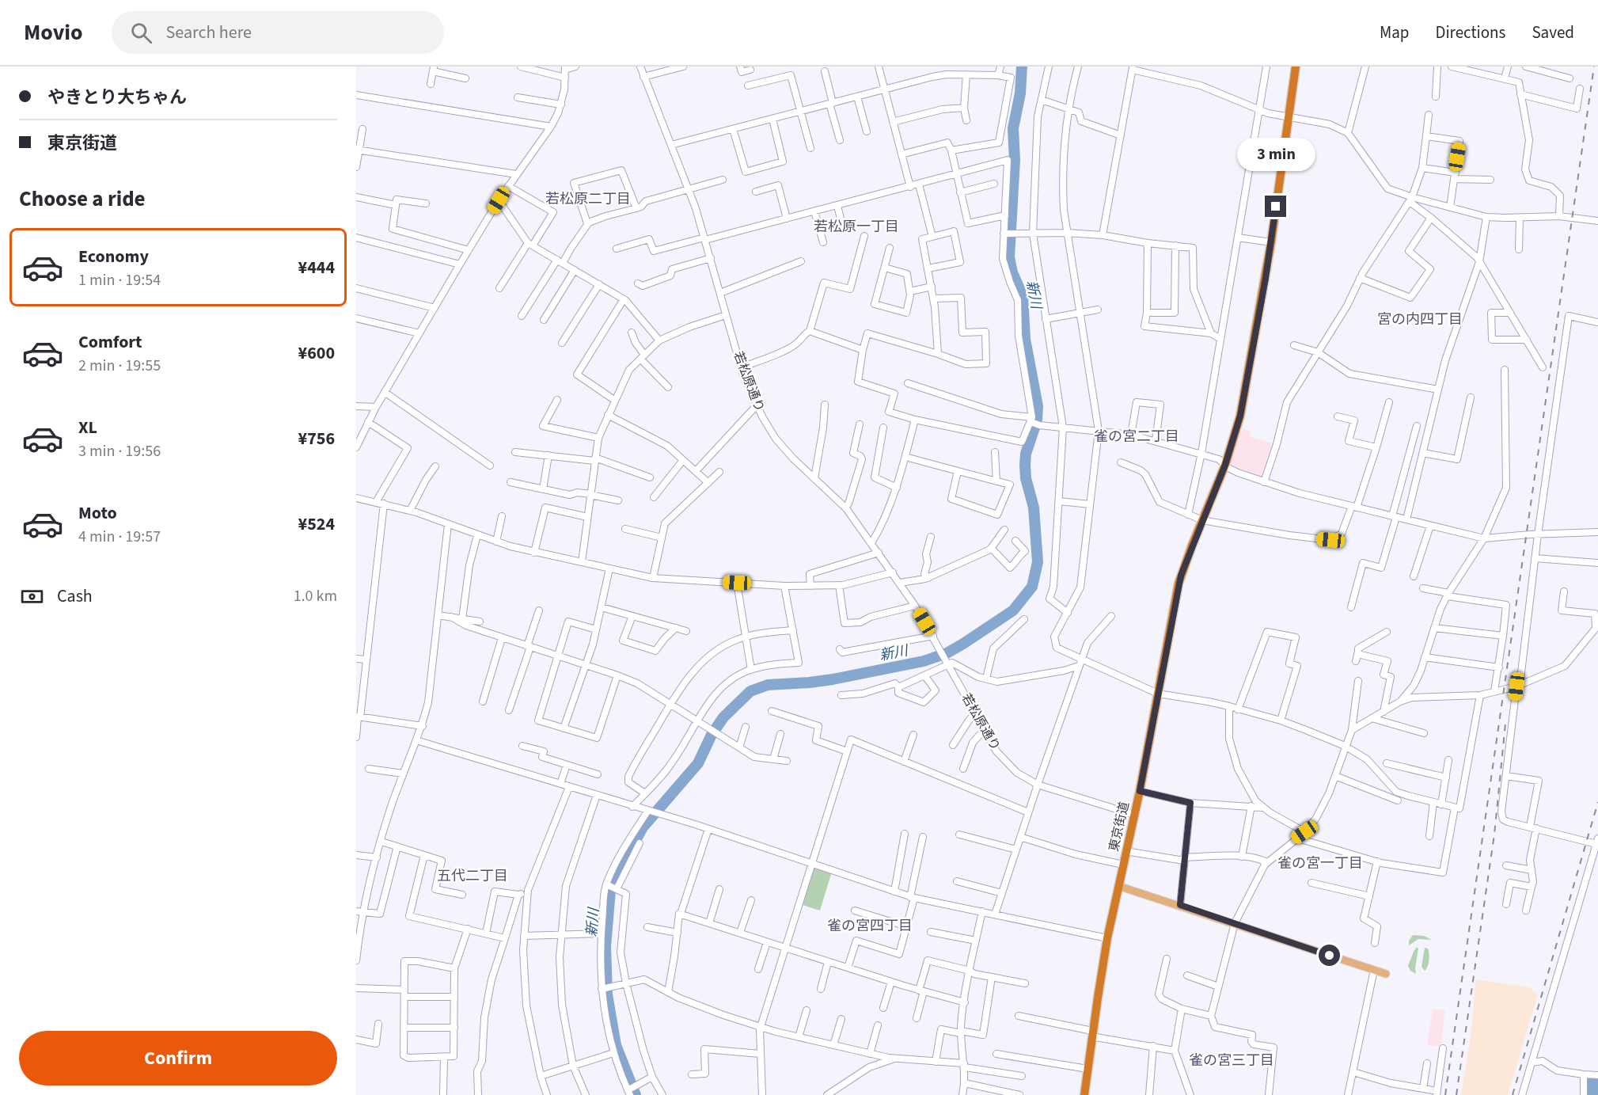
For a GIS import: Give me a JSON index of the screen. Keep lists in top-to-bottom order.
{
  "streets": {
    "highway": ["東京街道"],
    "street": ["若松原通り"]
  },
  "crossings": [
    ["若松原通り", "東京街道"]
  ],
  "districts": [
    "若松原二丁目",
    "若松原一丁目",
    "宮の内四丁目",
    "雀の宮二丁目",
    "雀の宮一丁目",
    "五代二丁目",
    "雀の宮四丁目",
    "雀の宮三丁目"
  ],
  "water": ["新川"],
  "page": {
    "header": "Movio",
    "search": "Search here",
    "nav": ["Map", "Directions", "Saved"],
    "banner": ["やきとり大ちゃん", "東京街道"],
    "bubble": "3 min",
    "heading": "Choose a ride",
    "list": [
      {
        "name": "Economy",
        "note": "1 min · 19:54",
        "value": "¥444"
      },
      {
        "name": "Comfort",
        "note": "2 min · 19:55",
        "value": "¥600"
      },
      {
        "name": "XL",
        "note": "3 min · 19:56",
        "value": "¥756"
      },
      {
        "name": "Moto",
        "note": "4 min · 19:57",
        "value": "¥524"
      }
    ],
    "pay": ["Cash", "1.0 km"],
    "buttons": "Confirm"
  }
}
